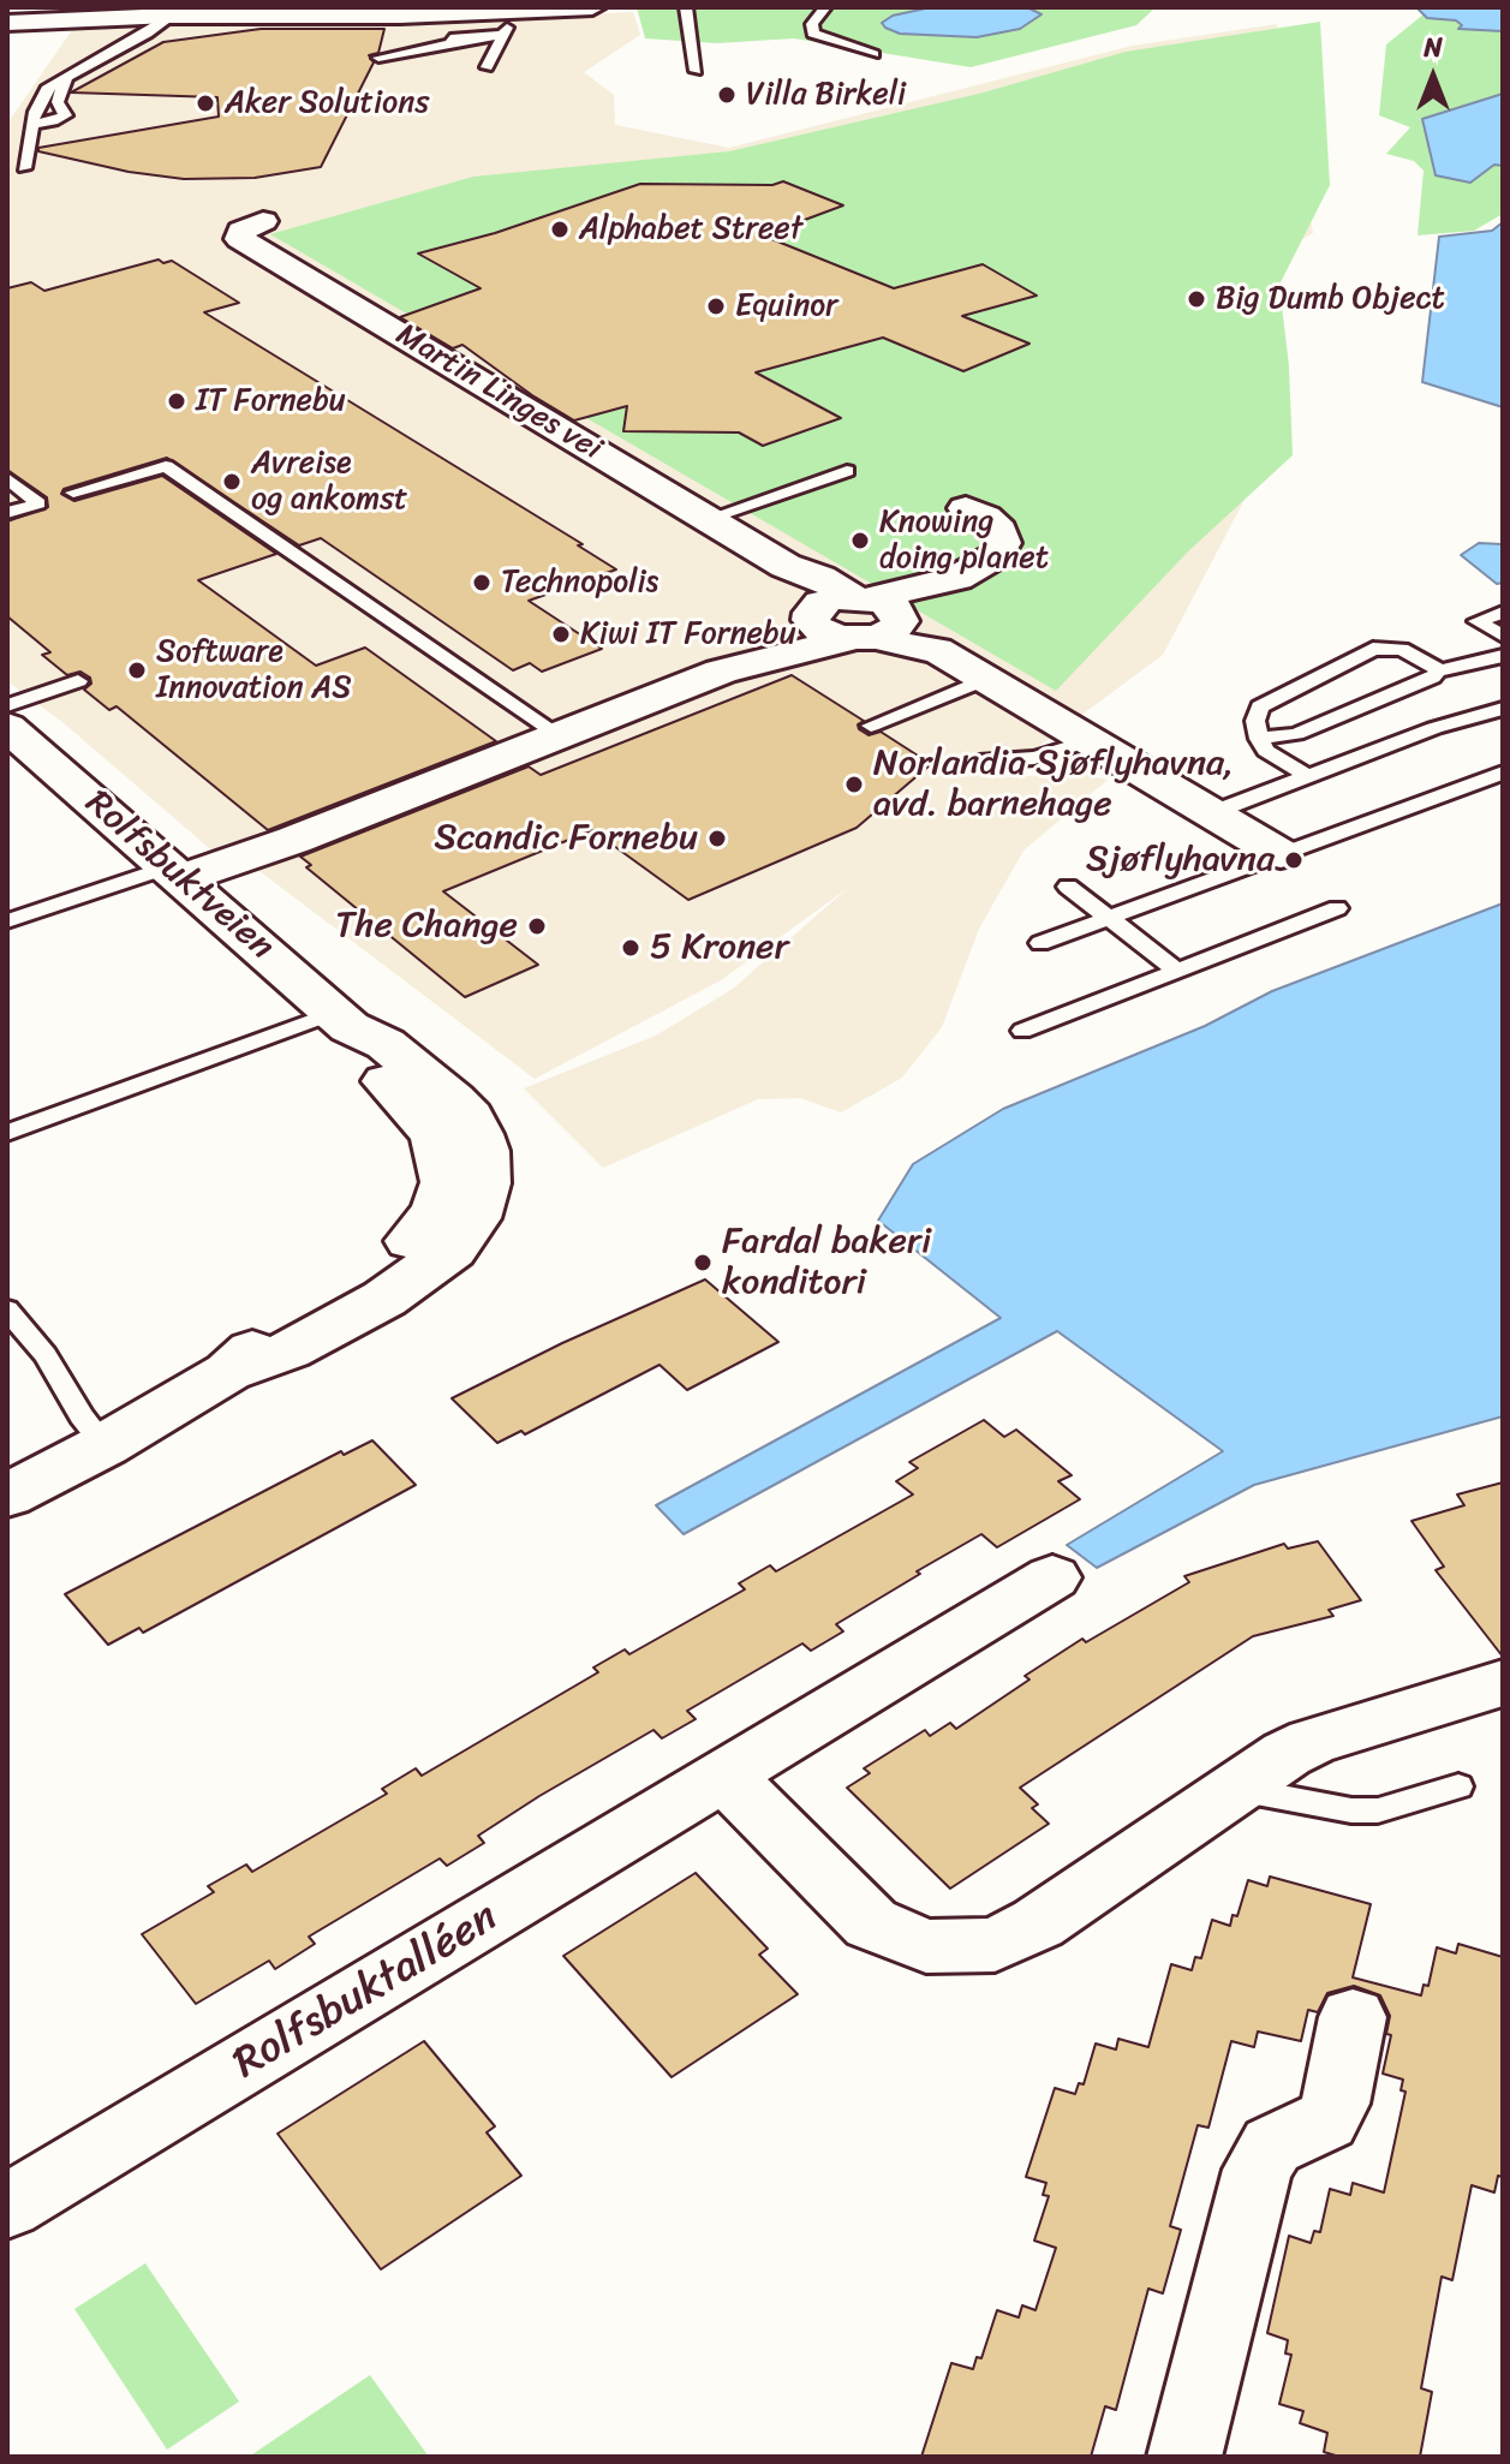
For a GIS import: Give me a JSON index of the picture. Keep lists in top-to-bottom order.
{
  "streets": {
    "street": ["Martin Linges vei", "Rolfsbuktveien", "Rolfsbuktalléen"]
  },
  "places": [
    "Villa Birkeli",
    "Aker Solutions",
    "Alphabet Street",
    "Big Dumb Object",
    "Equinor",
    "IT Fornebu",
    "Avreise og ankomst",
    "Knowing doing planet",
    "Technopolis",
    "Kiwi IT Fornebu",
    "Software Innovation AS",
    "Norlandia Sjøflyhavna, avd. barnehage",
    "Scandic Fornebu",
    "Sjøflyhavna",
    "The Change",
    "5 Kroner",
    "Fardal bakeri konditori"
  ],
  "north": "top"
}
